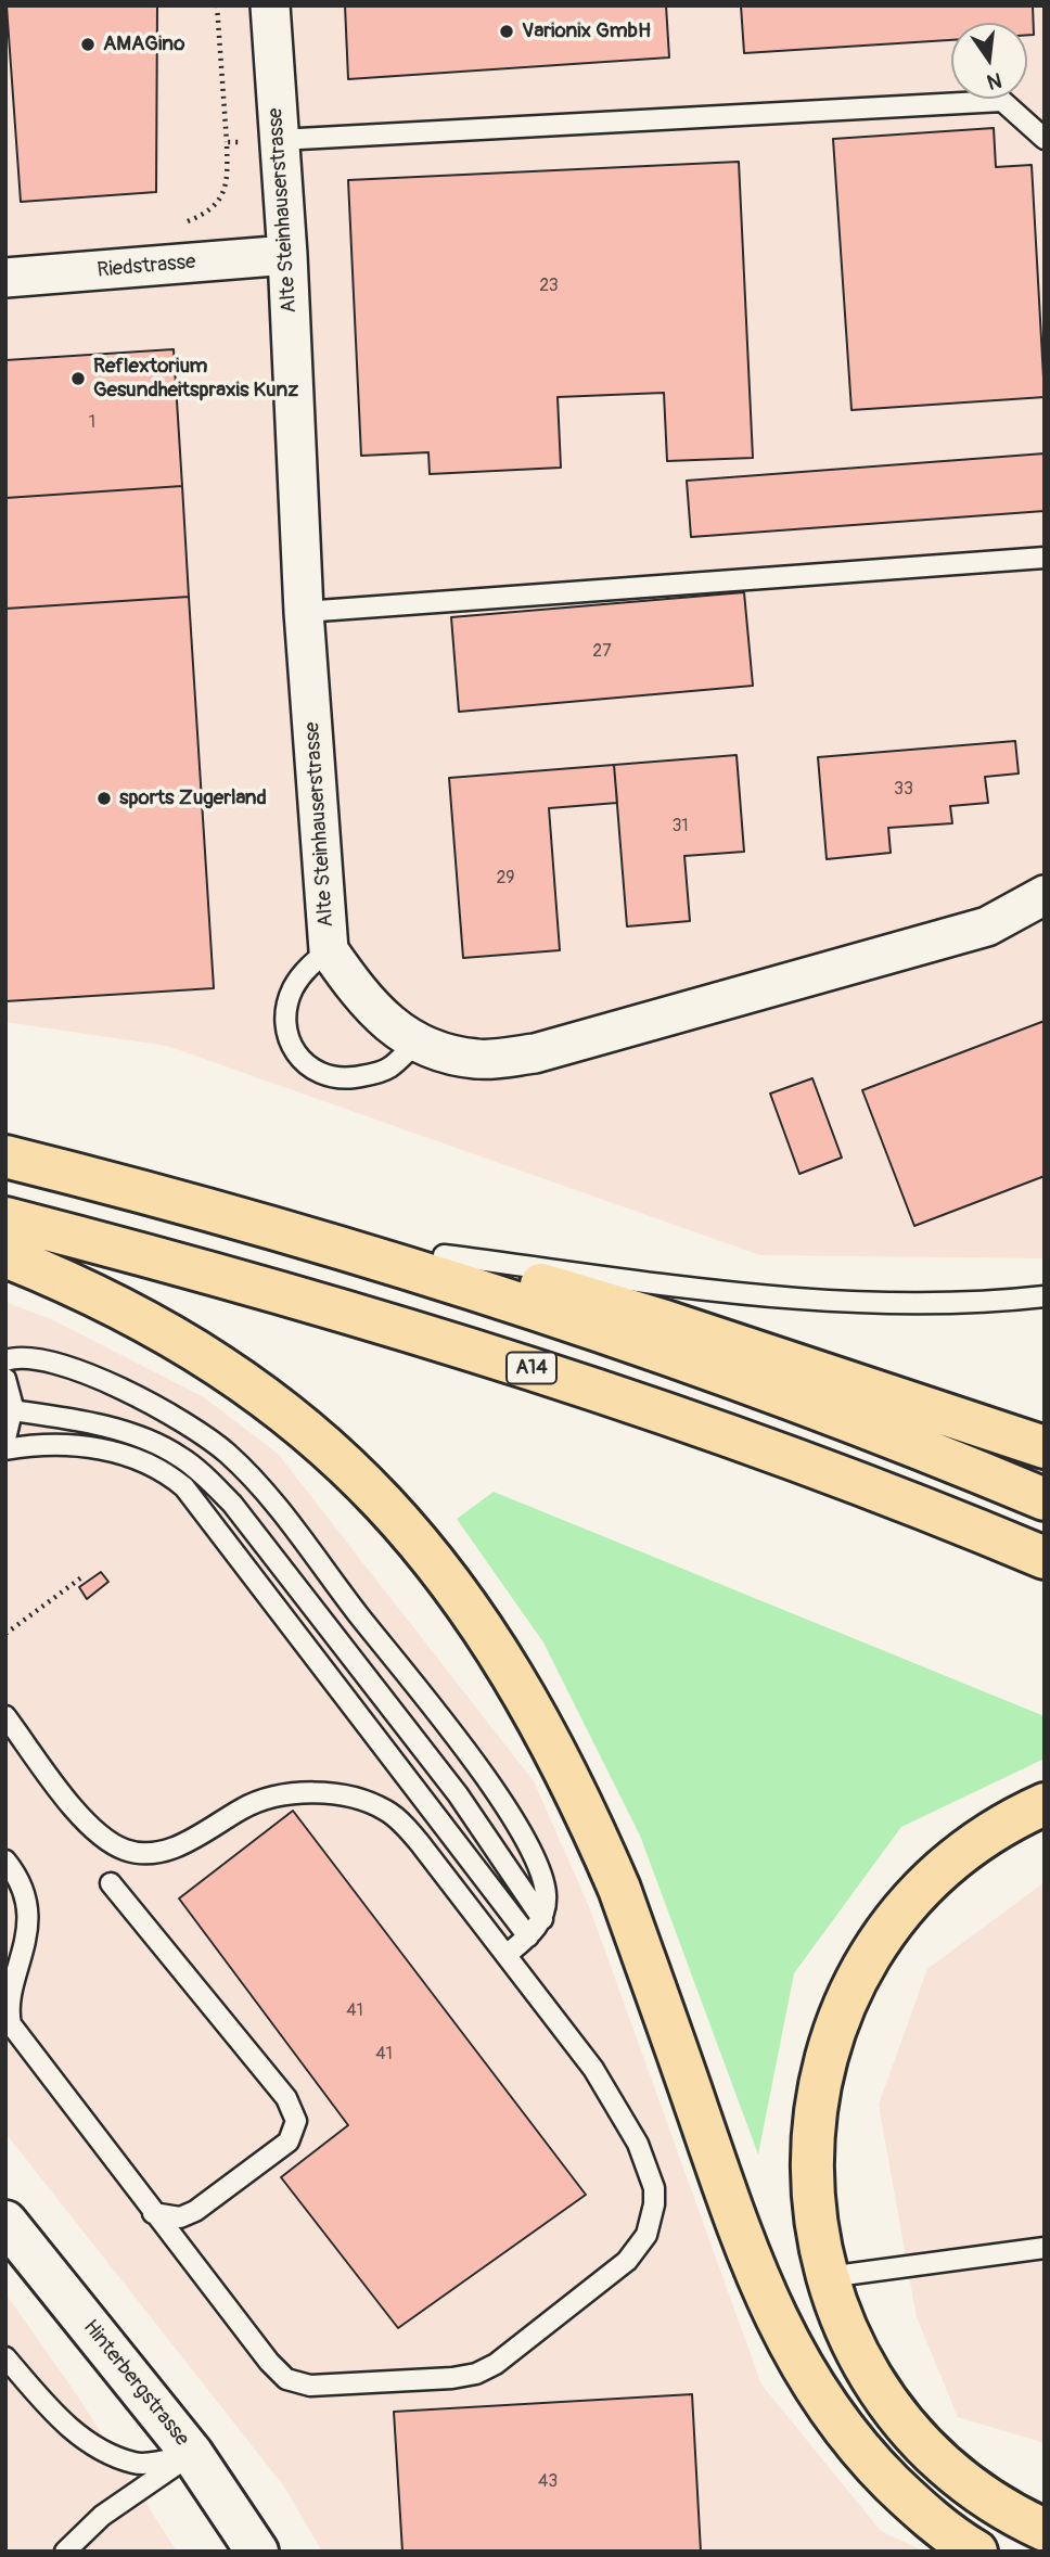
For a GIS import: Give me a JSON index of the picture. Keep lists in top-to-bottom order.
{
  "streets": {
    "highway": ["A14"],
    "street": ["Alte Steinhauserstrasse", "Riedstrasse", "Hinterbergstrasse"]
  },
  "crossings": [
    ["Alte Steinhauserstrasse", "Riedstrasse"]
  ],
  "places": [
    "Varionix GmbH",
    "AMAGino",
    "Reflextorium Gesundheitspraxis Kunz",
    "sports Zugerland"
  ],
  "house_numbers": [
    "23",
    "1",
    "27",
    "33",
    "31",
    "29",
    "41",
    "41",
    "43"
  ],
  "north": "bottom"
}
